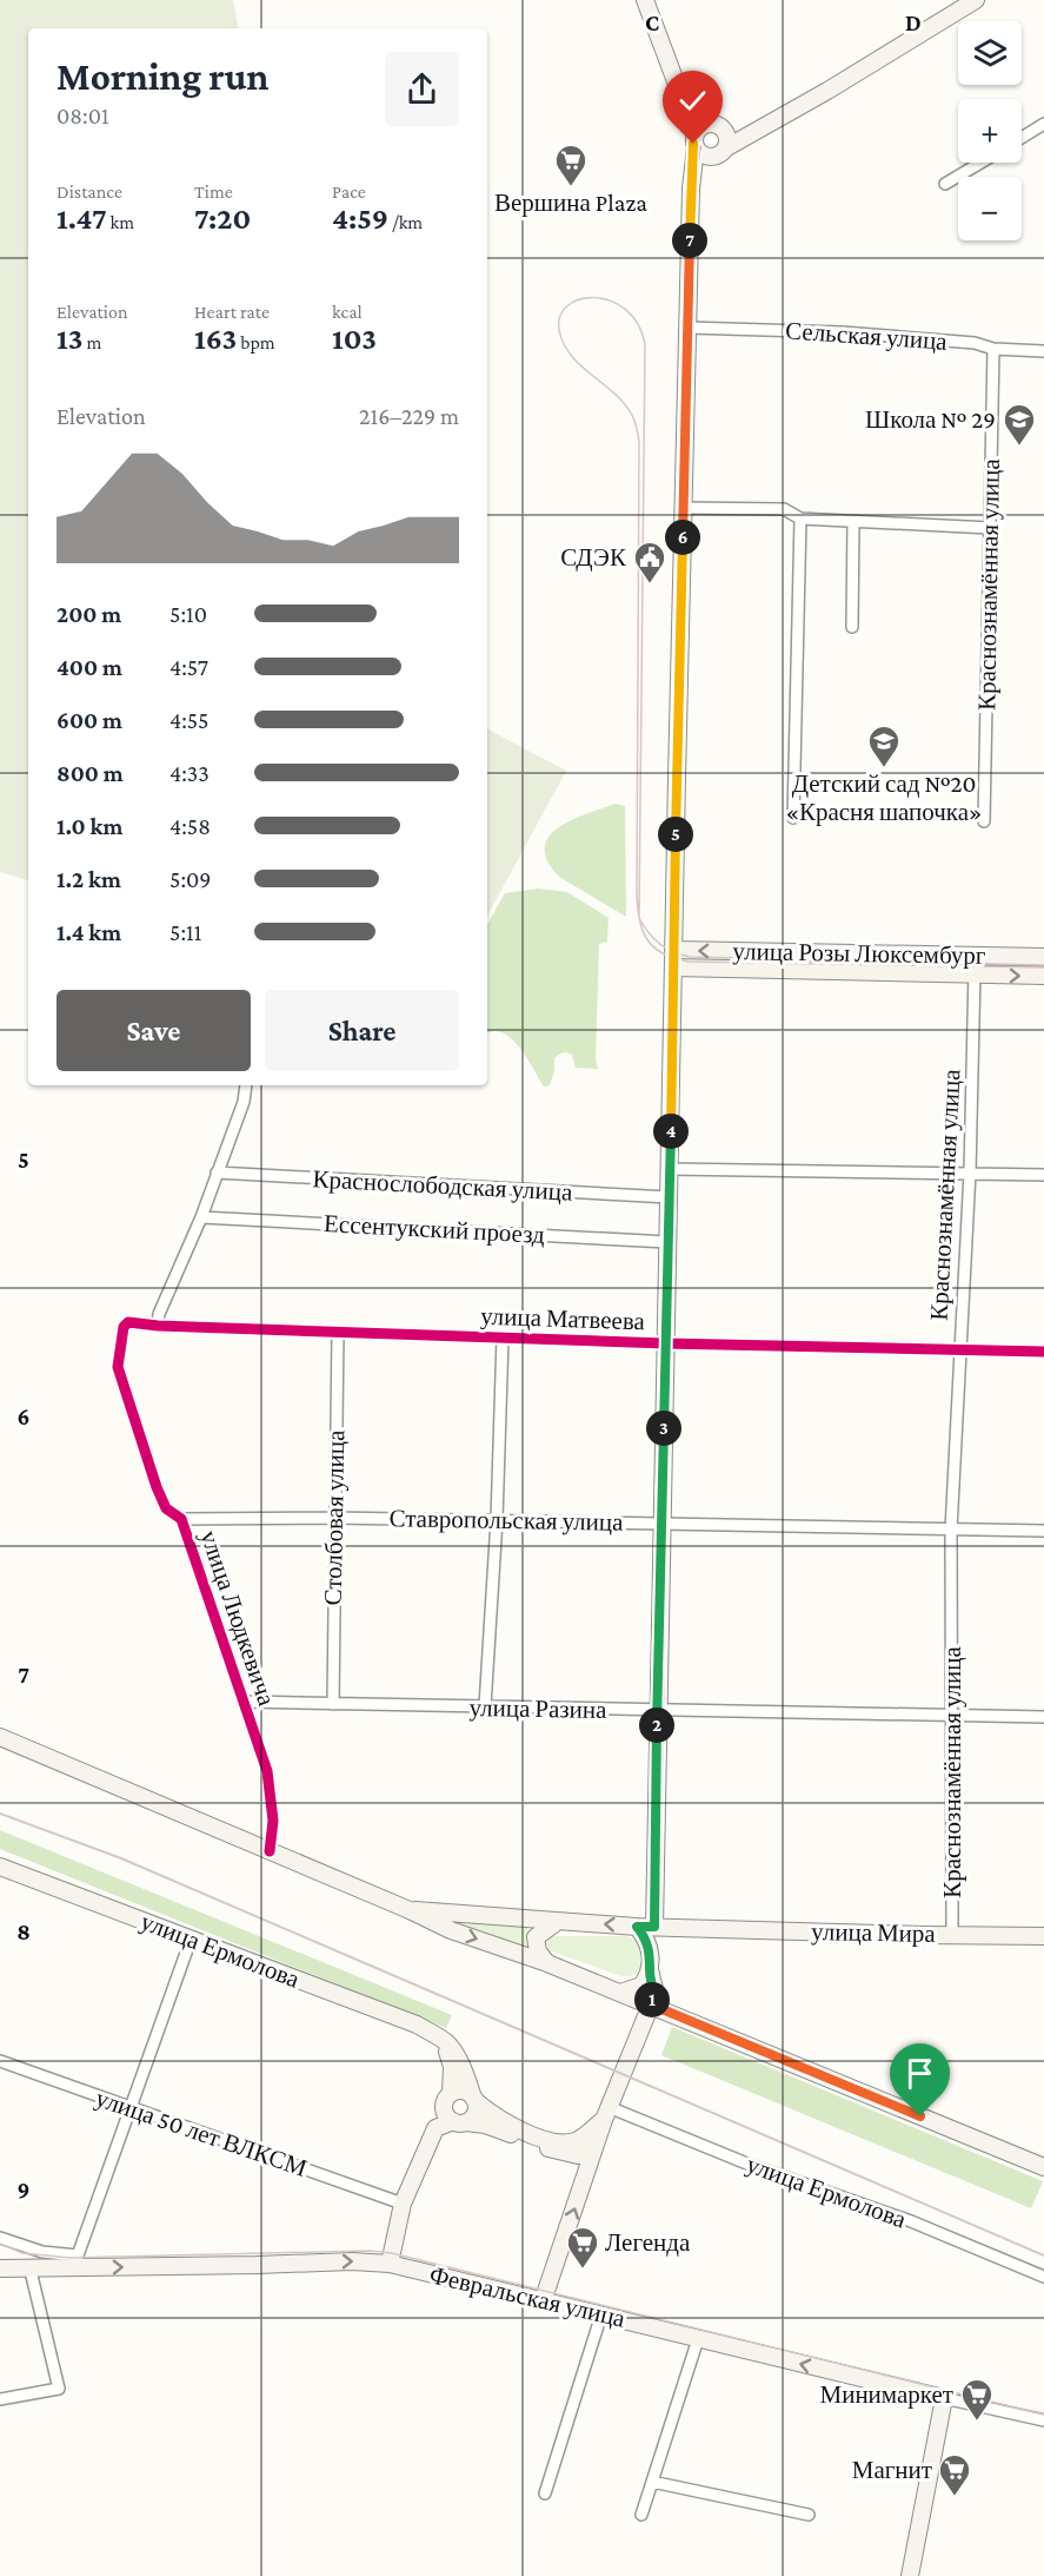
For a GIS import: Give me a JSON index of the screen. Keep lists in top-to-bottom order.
{
  "streets": {
    "street": [
      "Сельская улица",
      "Краснознамённая улица",
      "улица Розы Люксембург",
      "Краснослободская улица",
      "Ессентукский проезд",
      "улица Матвеева",
      "Столбовая улица",
      "Ставропольская улица",
      "улица Людкевича",
      "улица Разина",
      "улица Мира",
      "улица Ермолова",
      "улица 50 лет ВЛКСМ",
      "Февральская улица"
    ]
  },
  "crossings": [
    ["Сельская улица", "Краснознамённая улица"],
    ["Краснознамённая улица", "улица Розы Люксембург"],
    ["Краснознамённая улица", "улица Матвеева"],
    ["Краснознамённая улица", "Ставропольская улица"],
    ["Краснознамённая улица", "улица Разина"],
    ["Краснознамённая улица", "улица Мира"],
    ["улица Матвеева", "Столбовая улица"],
    ["улица Матвеева", "улица Людкевича"],
    ["Столбовая улица", "Ставропольская улица"],
    ["Столбовая улица", "улица Разина"],
    ["Ставропольская улица", "улица Людкевича"],
    ["улица Людкевича", "улица Разина"]
  ],
  "places": {
    "supermarket": [
      "Вершина Plaza",
      "Легенда",
      "Минимаркет",
      "Магнит"
    ],
    "school or university": ["Школа № 29", "Детский сад №20 «Красня шапочка»"],
    "public building": ["СДЭК"]
  },
  "page": {
    "map_buttons": ["+", "−"],
    "heading": ["Morning run", "08:01"],
    "stats": [
      ["Distance", "1.47 km"],
      ["Time", "7:20"],
      ["Pace", "4:59 /km"],
      ["Elevation", "13 m"],
      ["Heart rate", "163 bpm"],
      ["kcal", "103"]
    ],
    "pins": [
      "7",
      "6",
      "5",
      "4",
      "3",
      "2",
      "1"
    ],
    "chart": ["Elevation", "216–229 m"],
    "list": [
      {
        "name": "200 m",
        "note": "5:10"
      },
      {
        "name": "400 m",
        "note": "4:57"
      },
      {
        "name": "600 m",
        "note": "4:55"
      },
      {
        "name": "800 m",
        "note": "4:33"
      },
      {
        "name": "1.0 km",
        "note": "4:58"
      },
      {
        "name": "1.2 km",
        "note": "5:09"
      },
      {
        "name": "1.4 km",
        "note": "5:11"
      }
    ],
    "buttons": ["Save", "Share"]
  },
  "grid": {
    "columns": ["C", "D"],
    "rows": [
      "5",
      "6",
      "7",
      "8",
      "9"
    ]
  }
}
